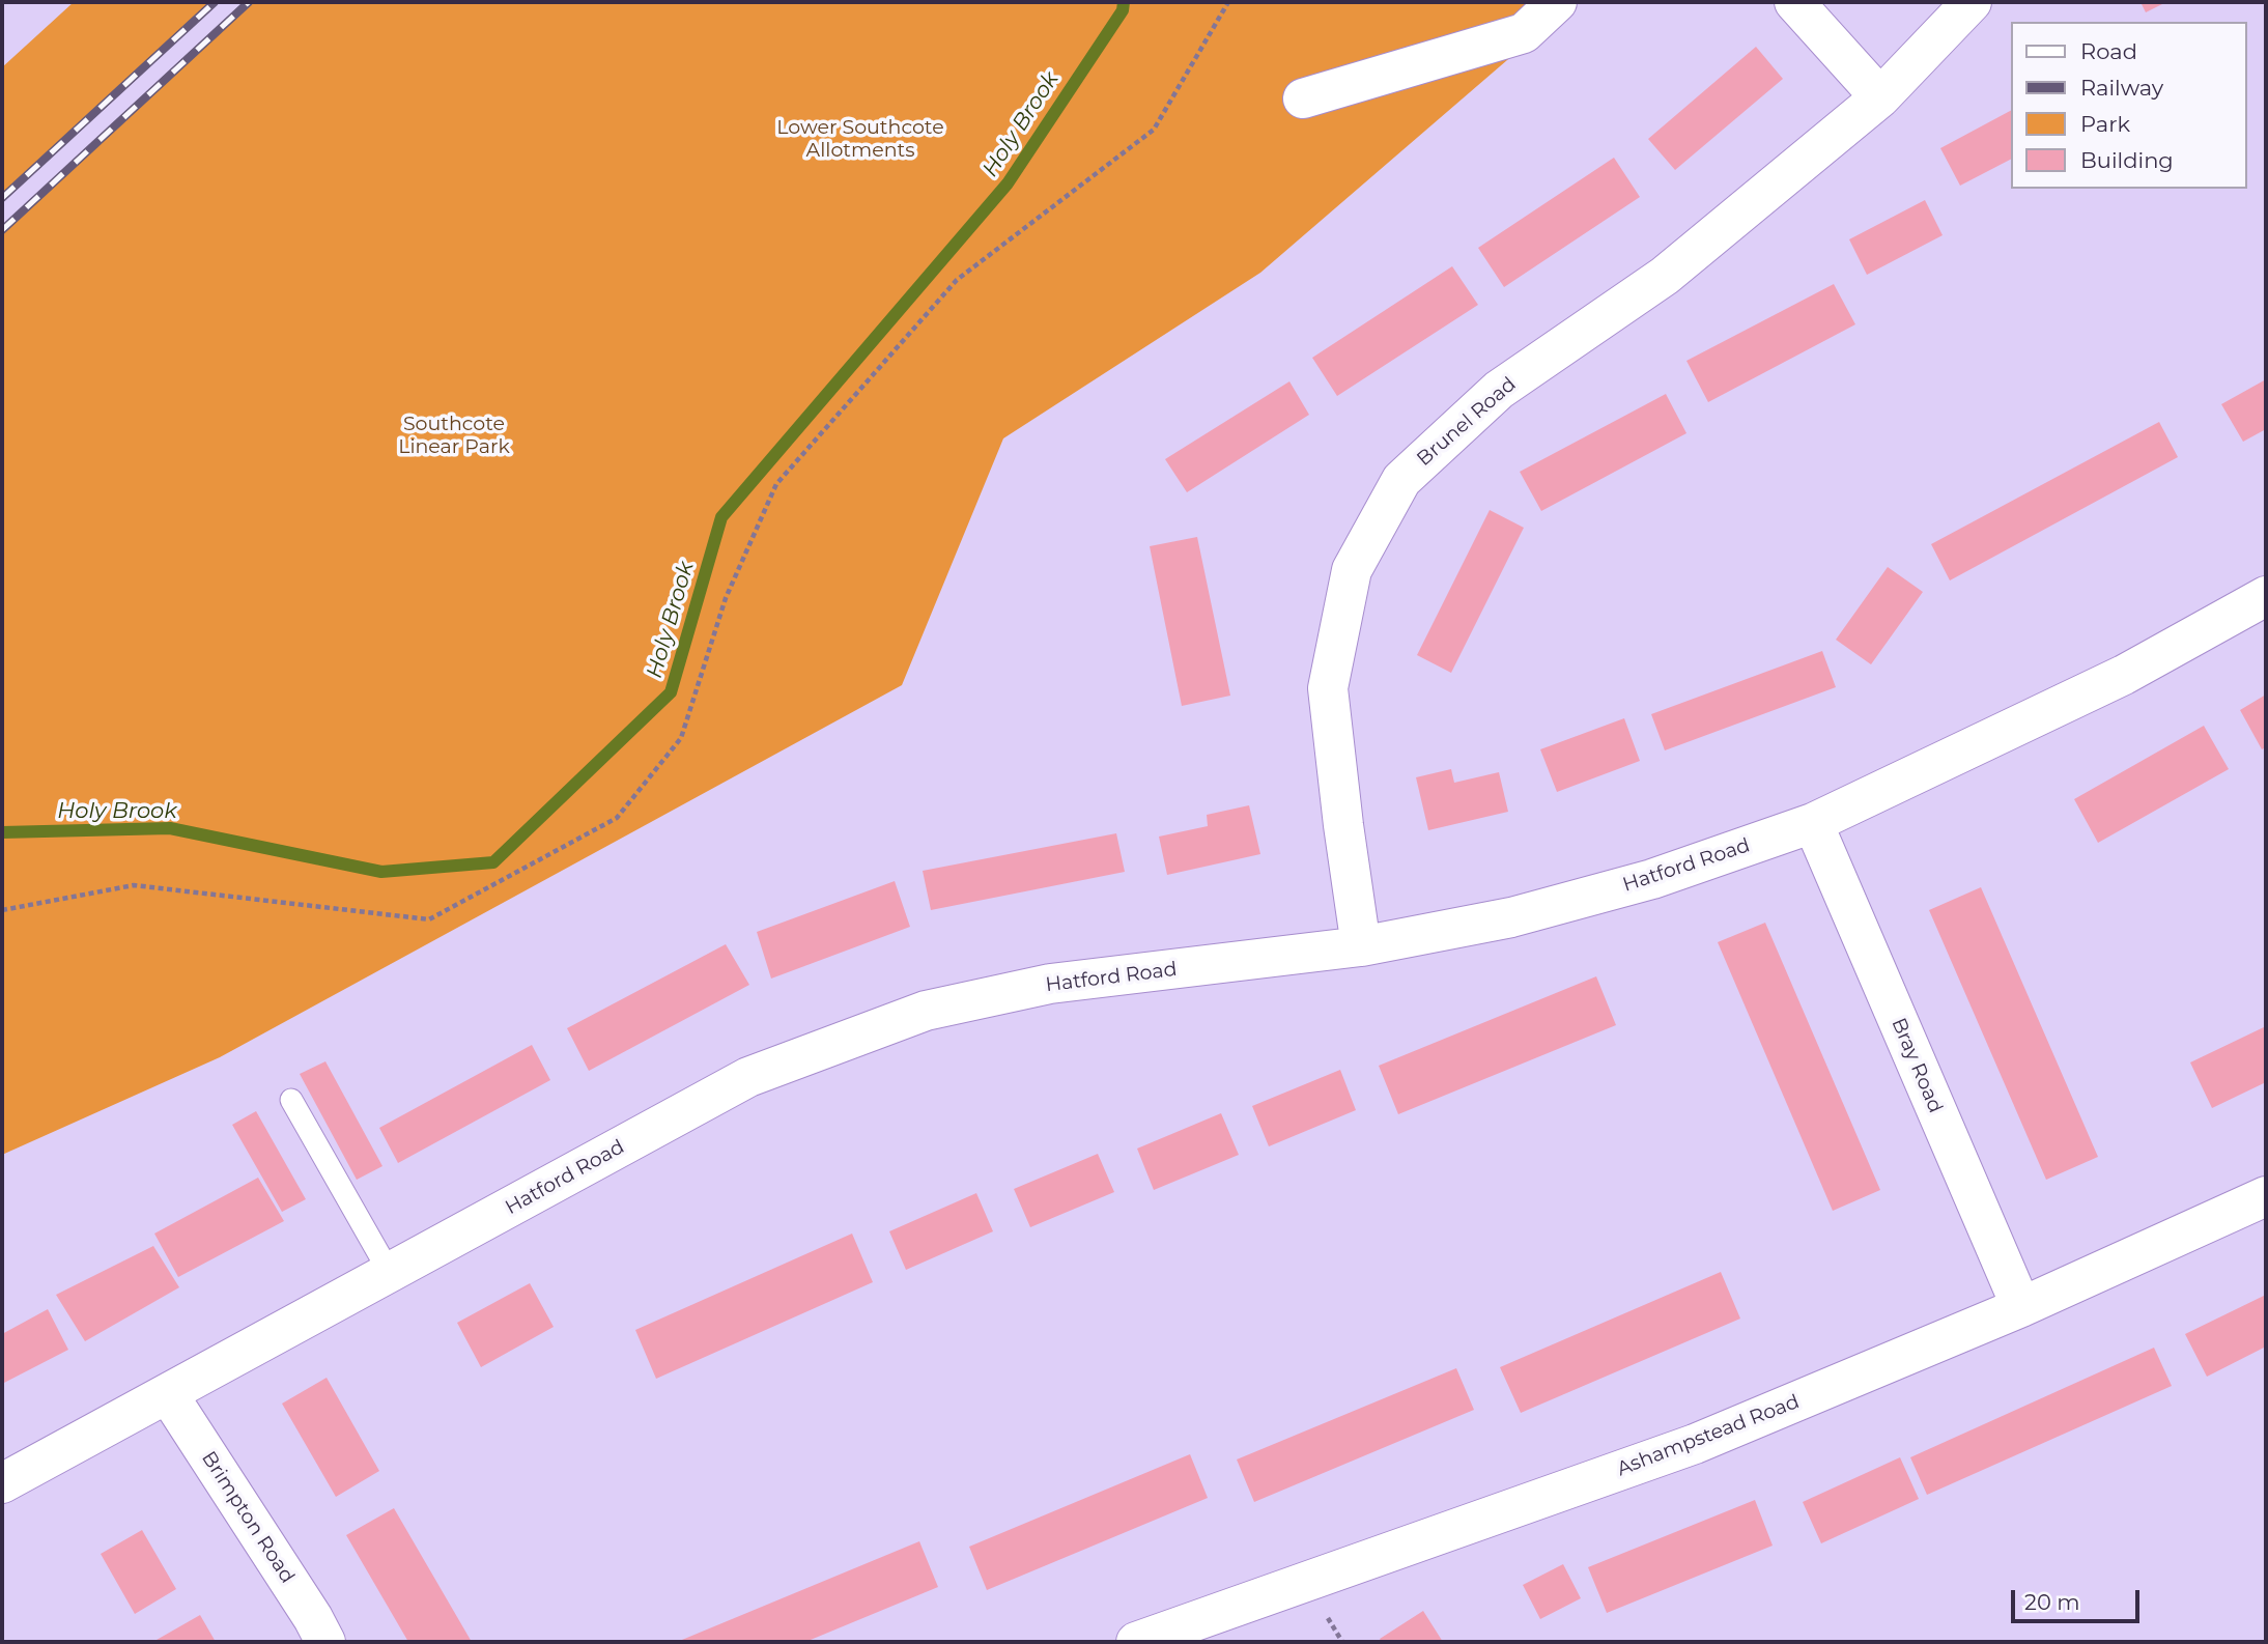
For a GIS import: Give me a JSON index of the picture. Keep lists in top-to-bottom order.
{
  "streets": {
    "street": [
      "Brunel Road",
      "Hatford Road",
      "Bray Road",
      "Ashampstead Road",
      "Brimpton Road"
    ]
  },
  "crossings": [
    ["Brunel Road", "Hatford Road"],
    ["Hatford Road", "Bray Road"],
    ["Hatford Road", "Brimpton Road"],
    ["Bray Road", "Ashampstead Road"]
  ],
  "water": ["Holy Brook"],
  "parks": ["Lower Southcote Allotments", "Southcote Linear Park"],
  "legend": [
    "Road",
    "Railway",
    "Park",
    "Building"
  ],
  "scale_bar": "20 m"
}
